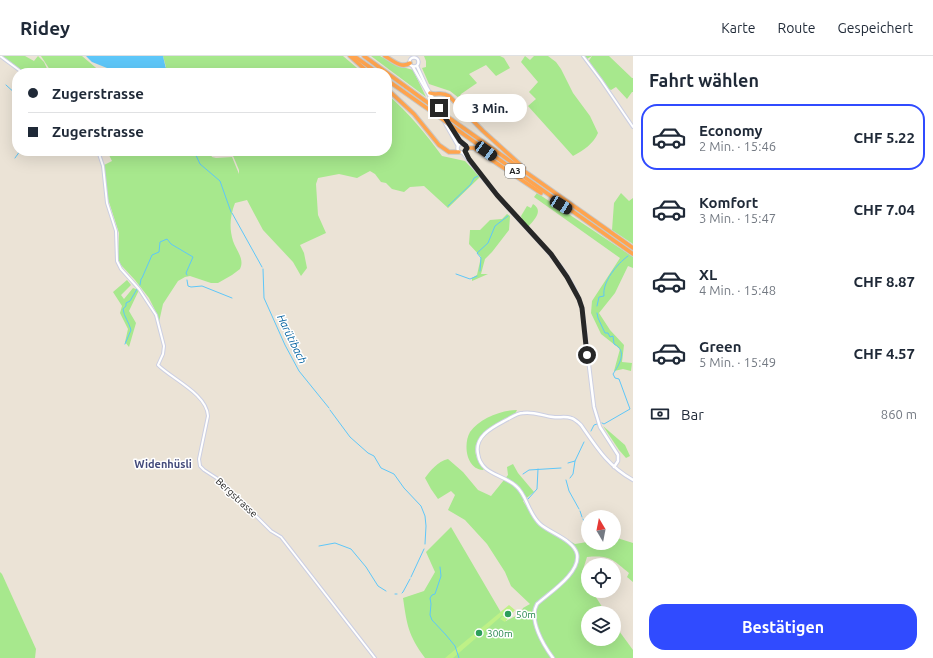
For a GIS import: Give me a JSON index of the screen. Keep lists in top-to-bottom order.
{
  "streets": {
    "highway": ["A3"],
    "street": ["Bergstrasse"]
  },
  "districts": ["Widenhüsli"],
  "water": ["Harütibach"],
  "places": ["50m", "300m"],
  "north": "top",
  "page": {
    "header": "Ridey",
    "nav": ["Karte", "Route", "Gespeichert"],
    "heading": "Fahrt wählen",
    "banner": ["Zugerstrasse", "Zugerstrasse"],
    "bubble": "3 Min.",
    "list": [
      {
        "name": "Economy",
        "note": "2 Min. · 15:46",
        "value": "CHF 5.22"
      },
      {
        "name": "Komfort",
        "note": "3 Min. · 15:47",
        "value": "CHF 7.04"
      },
      {
        "name": "XL",
        "note": "4 Min. · 15:48",
        "value": "CHF 8.87"
      },
      {
        "name": "Green",
        "note": "5 Min. · 15:49",
        "value": "CHF 4.57"
      }
    ],
    "pay": ["Bar", "860 m"],
    "buttons": "Bestätigen"
  }
}
